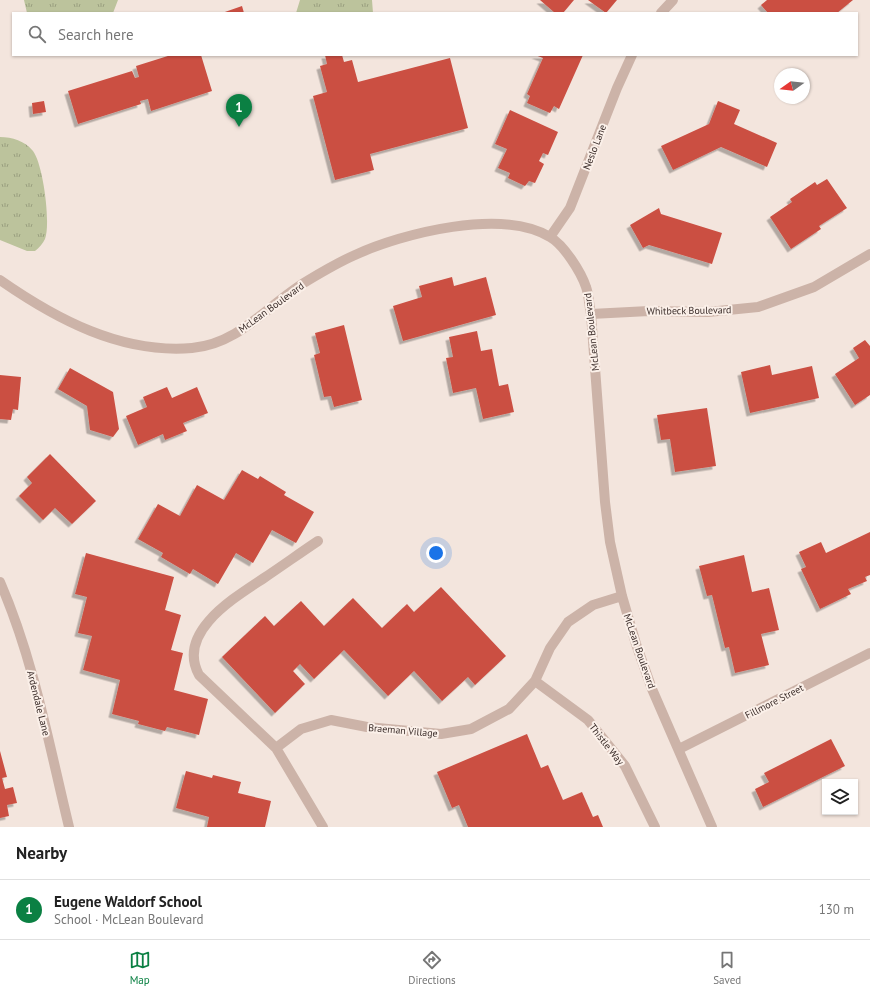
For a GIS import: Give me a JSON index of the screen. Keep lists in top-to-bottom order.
{
  "streets": {
    "street": [
      "Neslo Lane",
      "McLean Boulevard",
      "Whitbeck Boulevard",
      "Fillmore Street",
      "Ardendale Lane",
      "Braeman Village",
      "Thistle Way"
    ]
  },
  "crossings": [
    ["Neslo Lane", "McLean Boulevard"],
    ["McLean Boulevard", "Whitbeck Boulevard"],
    ["McLean Boulevard", "Fillmore Street"],
    ["McLean Boulevard", "Braeman Village"],
    ["Braeman Village", "Thistle Way"]
  ],
  "north": "left",
  "page": {
    "search": "Search here",
    "pins": "1",
    "heading": "Nearby",
    "list": [
      {
        "mark": "1",
        "name": "Eugene Waldorf School",
        "note": "School · McLean Boulevard",
        "value": "130 m"
      }
    ],
    "nav": ["Map", "Directions", "Saved"]
  }
}
